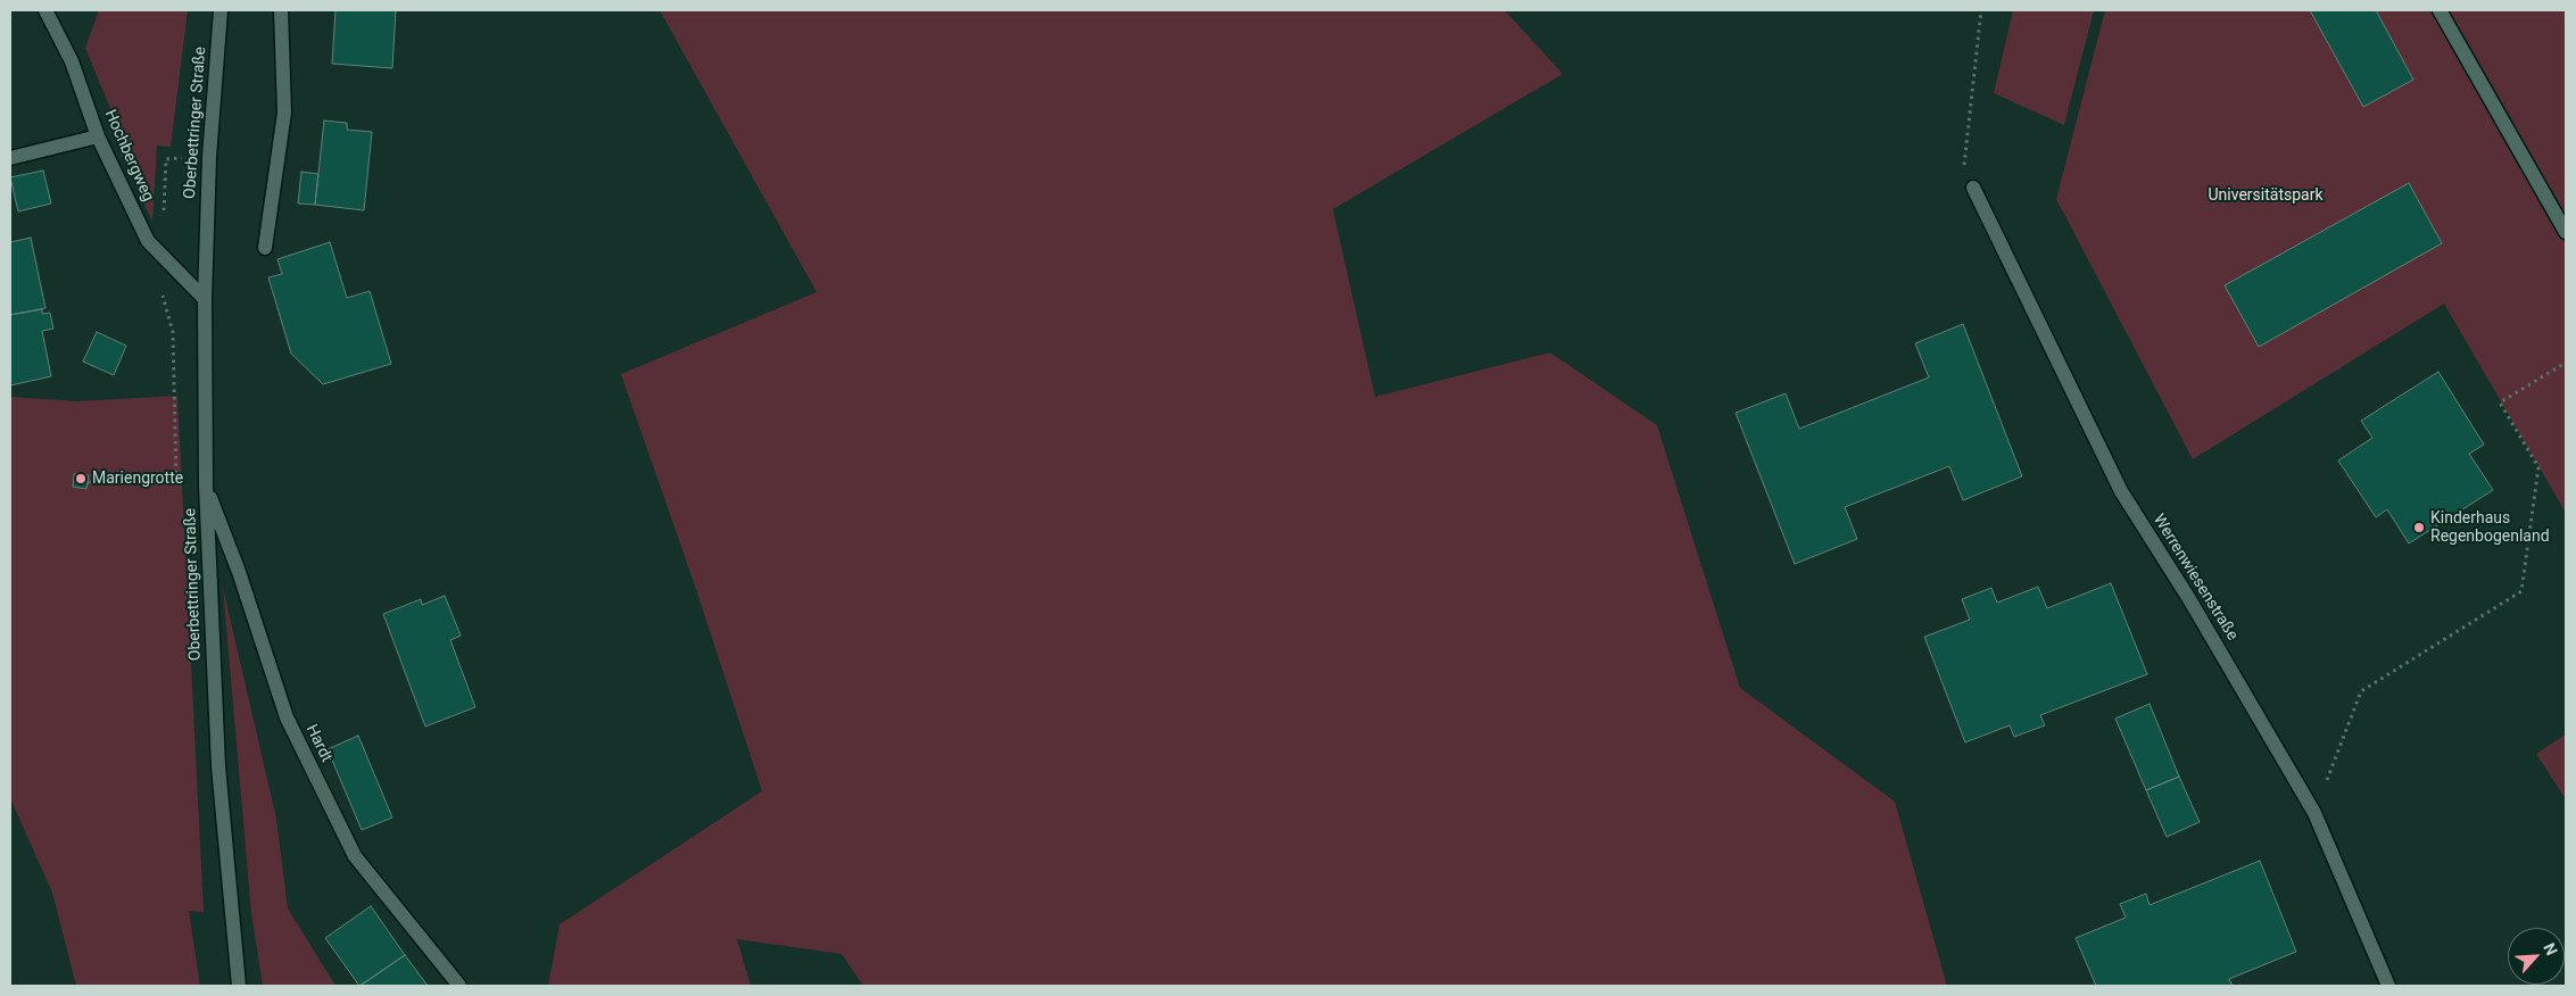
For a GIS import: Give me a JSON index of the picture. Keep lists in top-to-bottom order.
{
  "streets": {
    "street": [
      "Oberbettringer Straße",
      "Hochbergweg",
      "Werrenwiesenstraße",
      "Hardt"
    ]
  },
  "crossings": [
    ["Oberbettringer Straße", "Hochbergweg"],
    ["Oberbettringer Straße", "Hardt"]
  ],
  "parks": ["Universitätspark"],
  "places": ["Mariengrotte", "Kinderhaus Regenbogenland"],
  "north": "top right"
}
